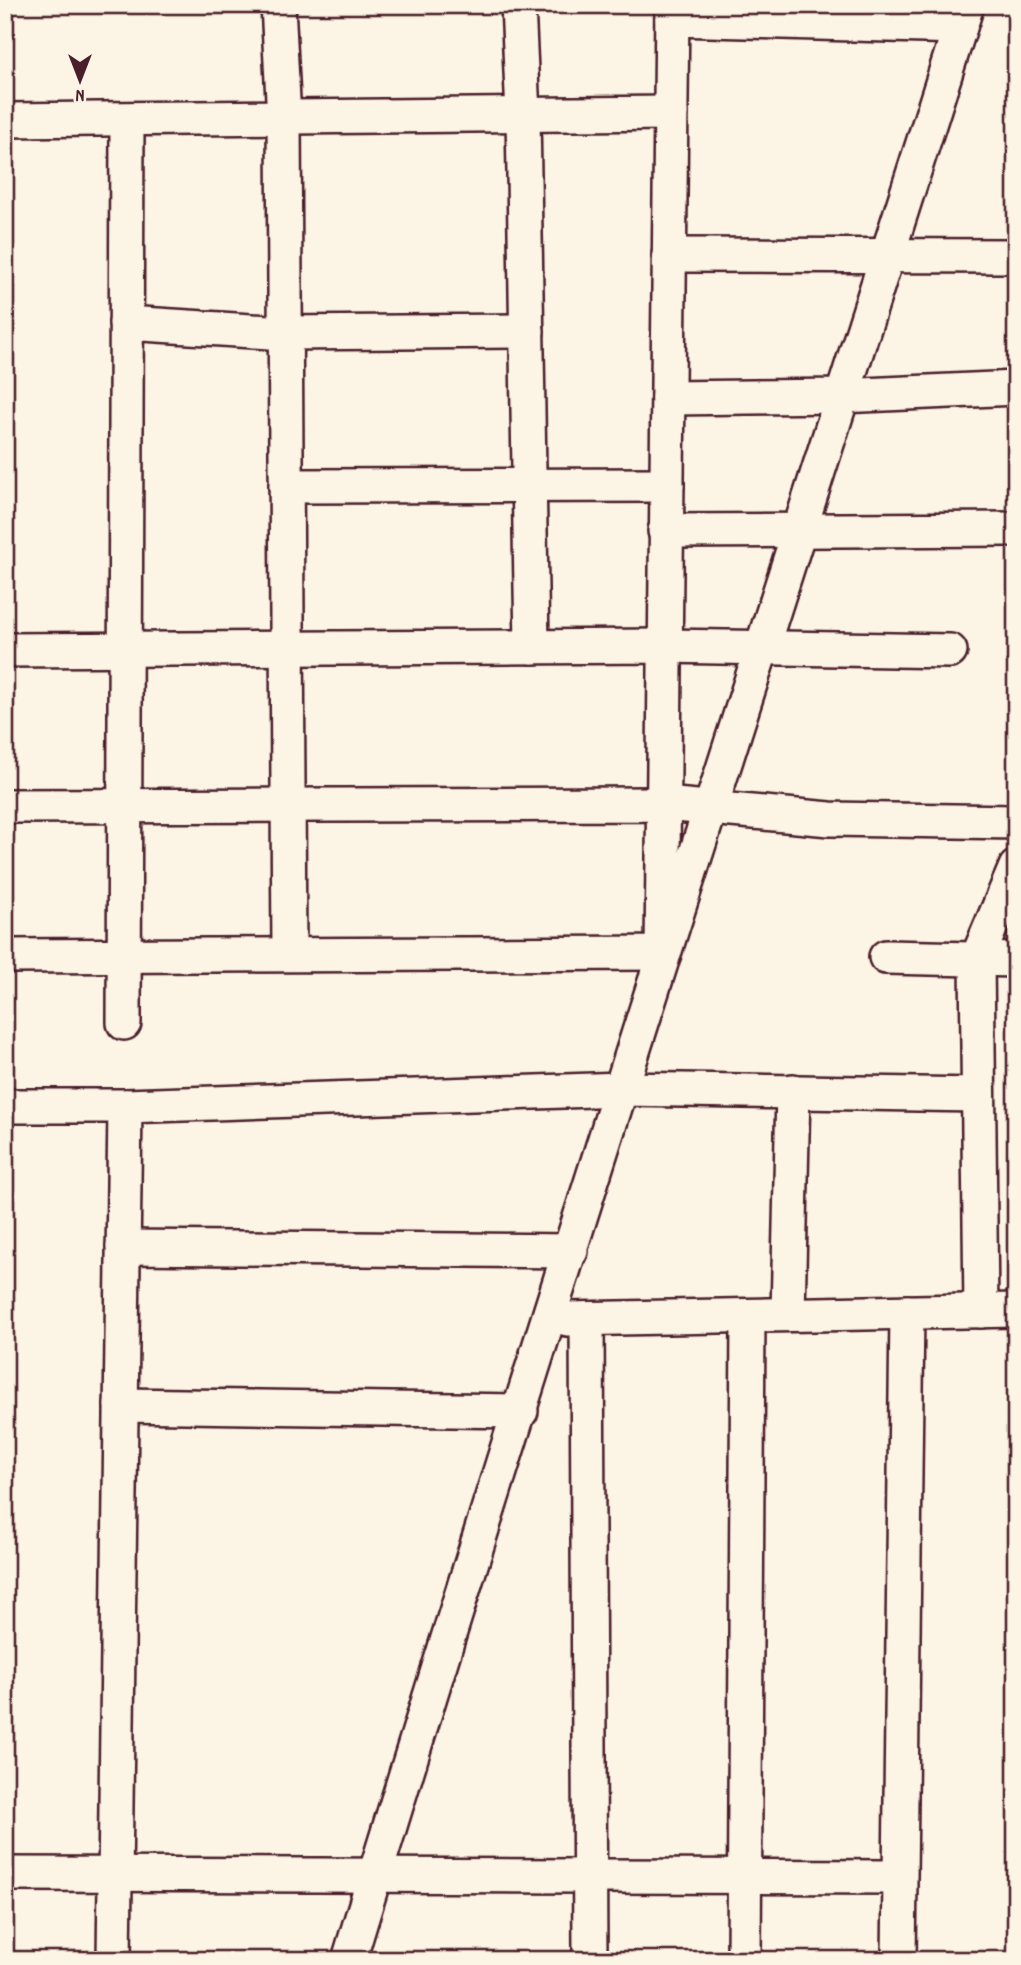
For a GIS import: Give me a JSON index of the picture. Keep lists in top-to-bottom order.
{
  "north": "bottom"
}
